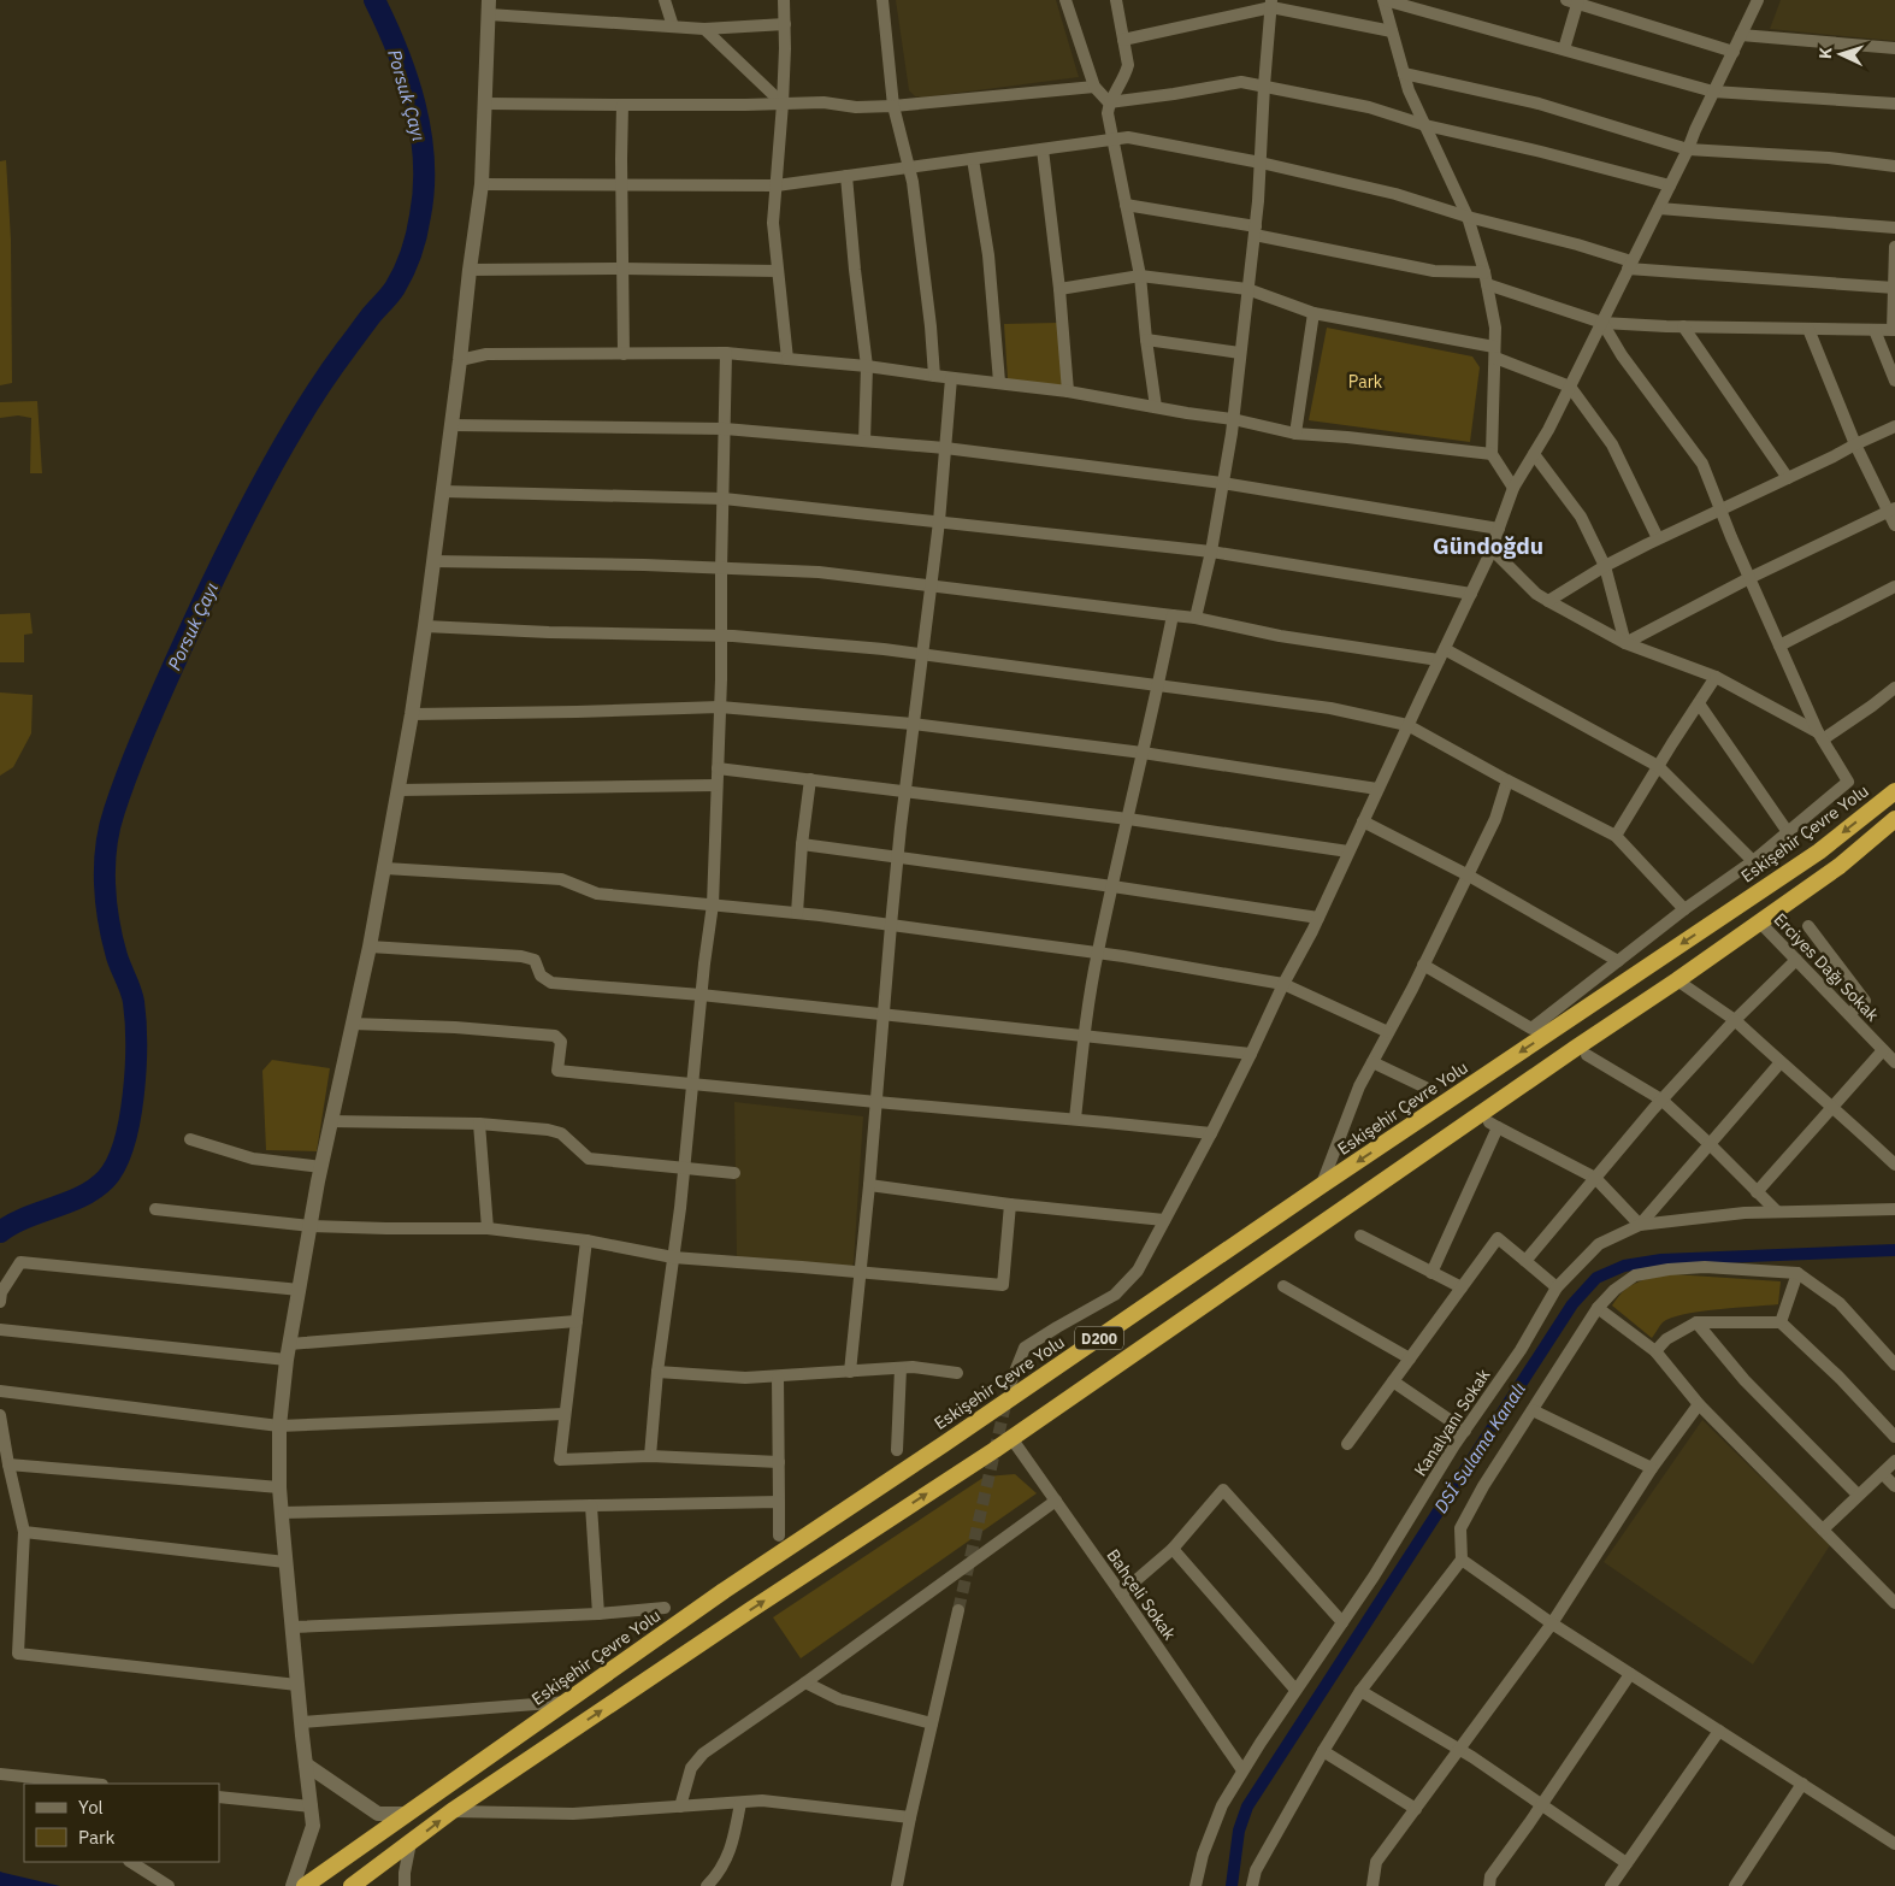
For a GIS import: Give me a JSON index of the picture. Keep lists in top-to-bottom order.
{
  "streets": {
    "highway": ["Eskişehir Çevre Yolu", "D200"],
    "street": ["Erciyes Dağı Sokak", "Kanalyanı Sokak", "Bahçeli Sokak"]
  },
  "crossings": [
    ["Erciyes Dağı Sokak", "D200"],
    ["D200", "Bahçeli Sokak"],
    ["Kanalyanı Sokak", "Bahçeli Sokak"]
  ],
  "districts": ["Gündoğdu"],
  "water": ["Porsuk Çayı", "DSİ Sulama Kanalı"],
  "parks": ["Park"],
  "legend": ["Yol", "Park"],
  "north": "left"
}
